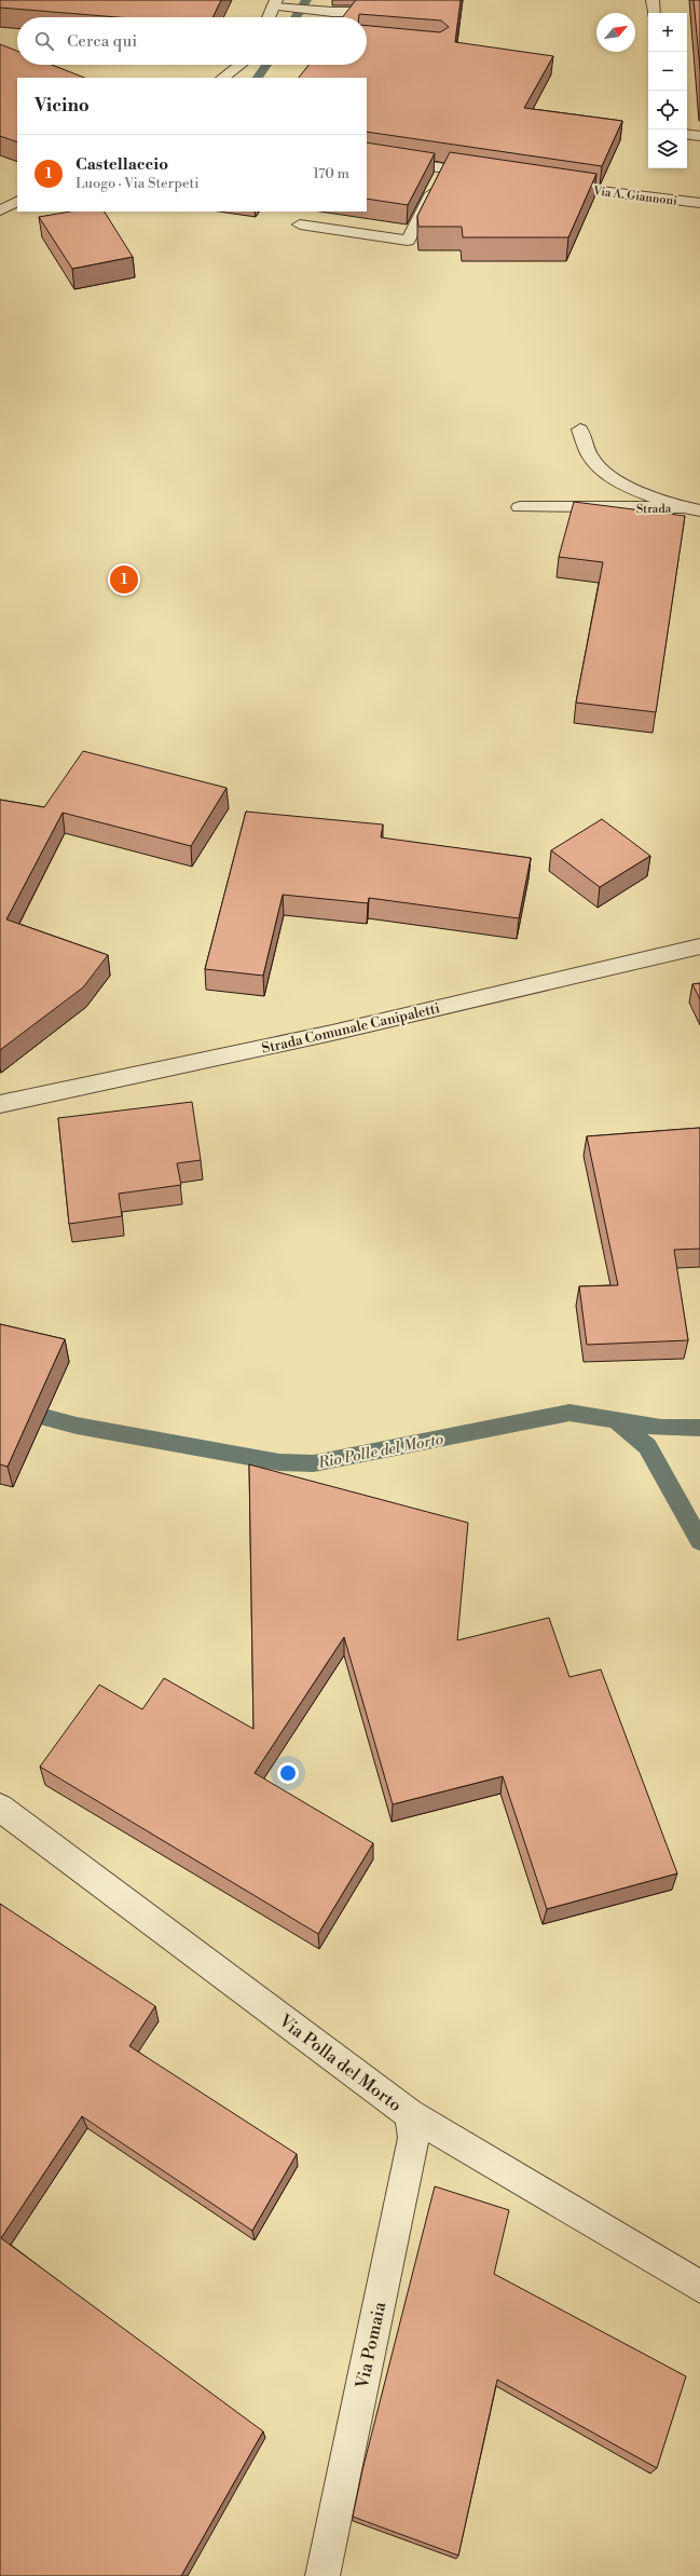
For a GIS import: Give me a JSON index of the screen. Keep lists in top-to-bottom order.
{
  "streets": {
    "street": [
      "Via A. Giannoni",
      "Strada",
      "Strada Comunale Canipaletti",
      "Via Polla del Morto",
      "Via Pomaia"
    ]
  },
  "crossings": [
    ["Via Polla del Morto", "Via Pomaia"]
  ],
  "water": ["Rio Polle del Morto"],
  "north": "top right",
  "page": {
    "map_buttons": ["+", "−"],
    "search": "Cerca qui",
    "heading": "Vicino",
    "list": [
      {
        "mark": "1",
        "name": "Castellaccio",
        "note": "Luogo · Via Sterpeti",
        "value": "170 m"
      }
    ],
    "pins": "1"
  }
}
